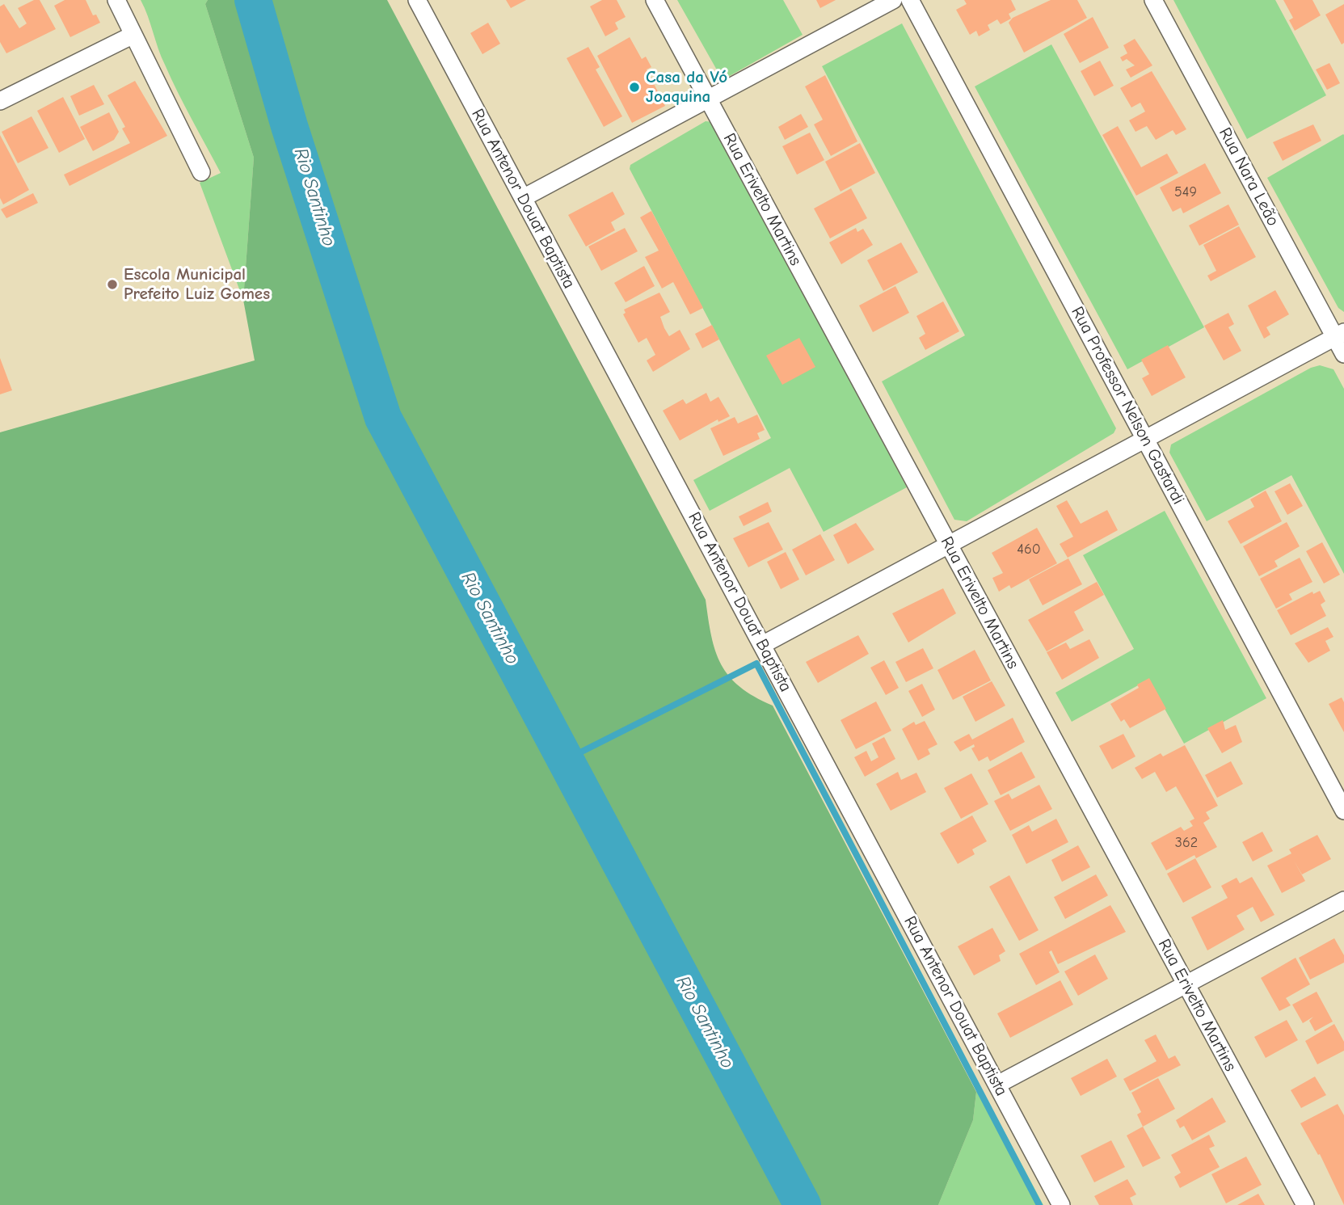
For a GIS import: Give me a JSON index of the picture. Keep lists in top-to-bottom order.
{
  "streets": {
    "street": [
      "Rua Nara Leão",
      "Rua Antenor Douat Baptista",
      "Rua Erivelto Martins",
      "Rua Professor Nelson Gastardi"
    ]
  },
  "water": ["Rio Santinho"],
  "places": ["Casa da Vó Joaquina", "Escola Municipal Prefeito Luiz Gomes"],
  "house_numbers": ["549", "460", "362"]
}
